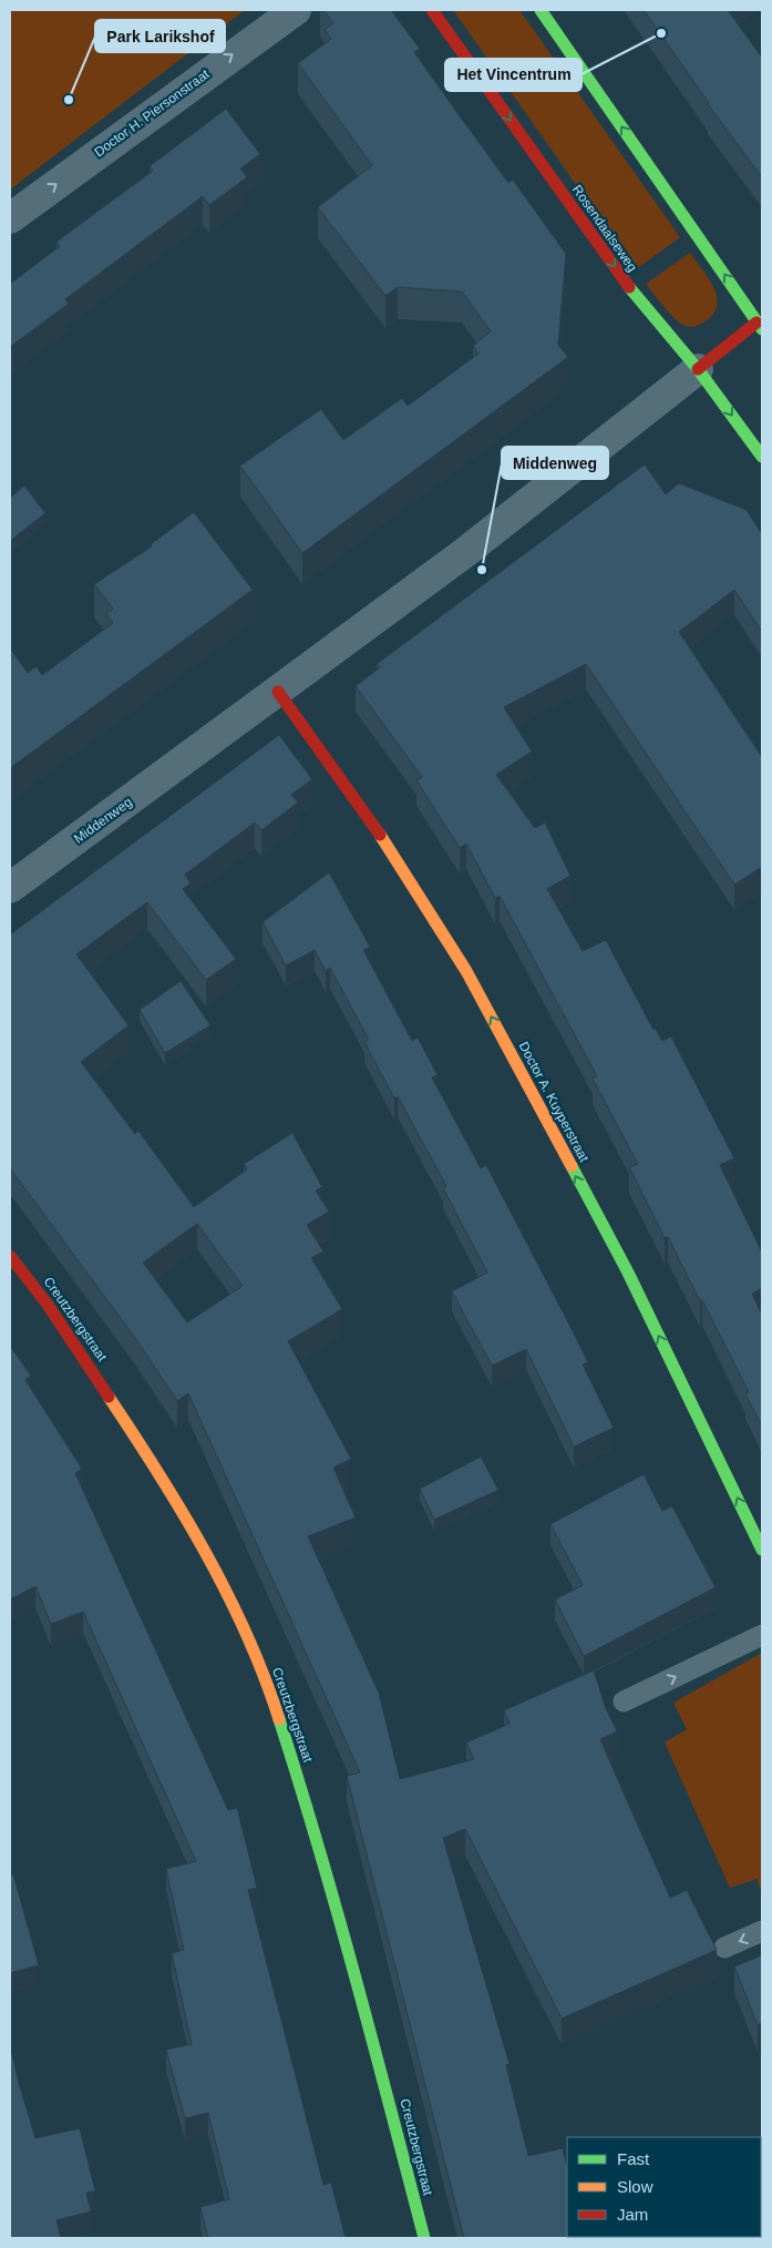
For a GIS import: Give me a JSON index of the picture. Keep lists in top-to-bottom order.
{
  "streets": {
    "street": [
      "Doctor H. Piersonstraat",
      "Rosendaalseweg",
      "Middenweg",
      "Doctor A. Kuyperstraat",
      "Creutzbergstraat"
    ]
  },
  "crossings": [
    ["Rosendaalseweg", "Middenweg"],
    ["Middenweg", "Doctor A. Kuyperstraat"]
  ],
  "one_way": ["Doctor H. Piersonstraat", "Doctor A. Kuyperstraat"],
  "places": ["Het Vincentrum", "Park Larikshof", "Middenweg"],
  "legend": ["Fast", "Slow", "Jam"]
}
